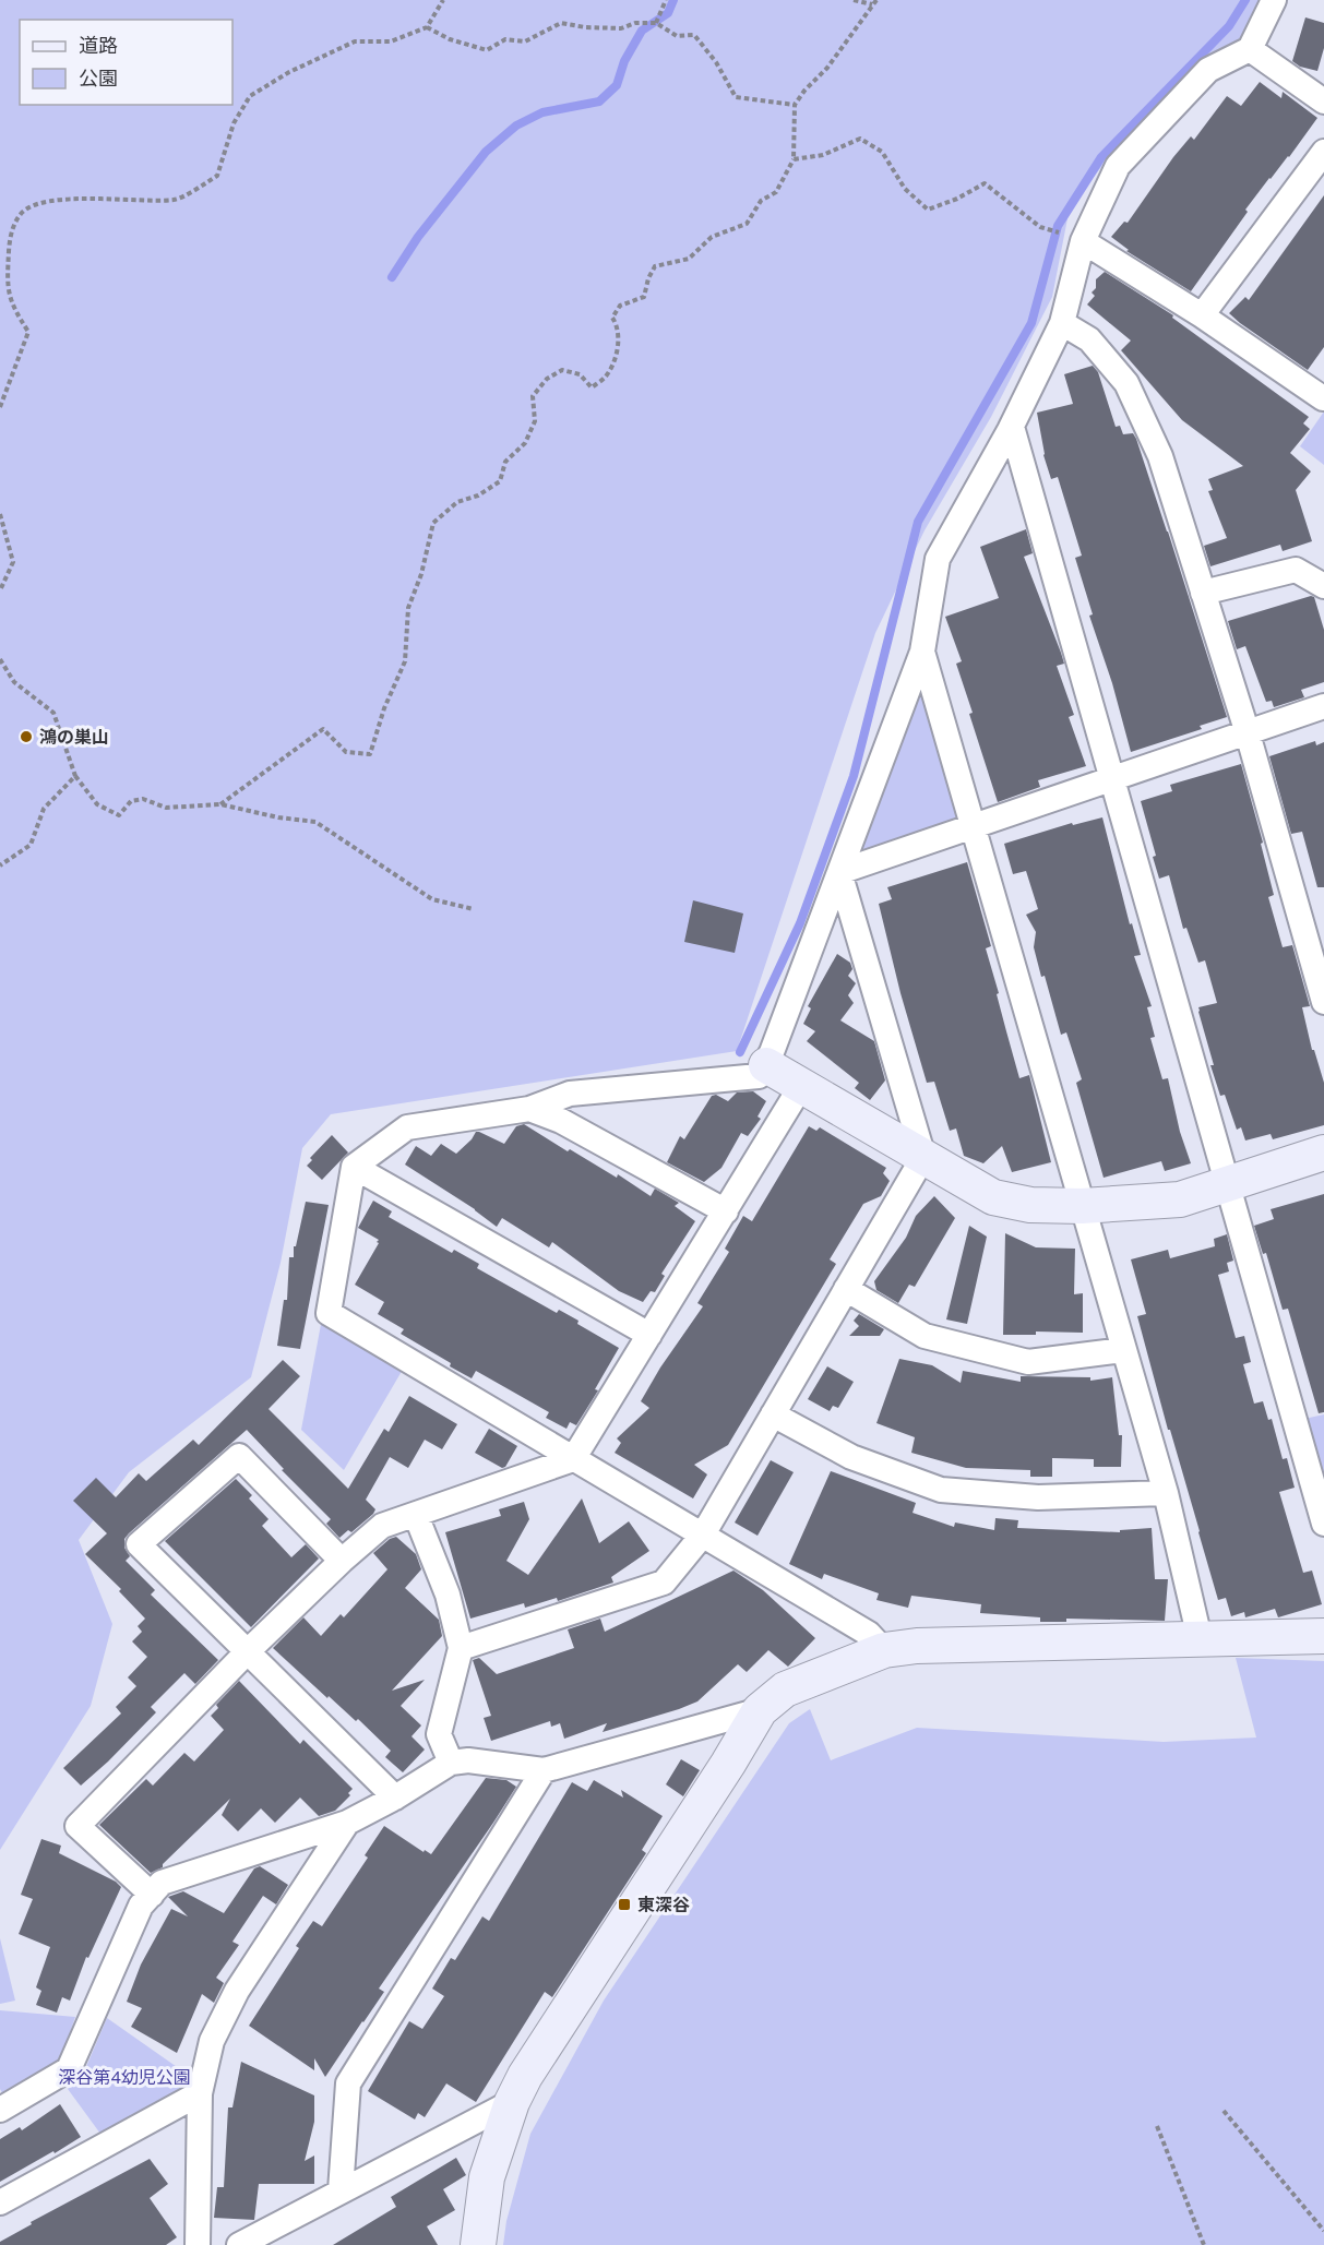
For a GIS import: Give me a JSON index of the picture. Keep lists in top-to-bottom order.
{
  "parks": ["深谷第4幼児公園"],
  "places": {
    "other": ["鴻の巣山"],
    "transit": ["東深谷"]
  },
  "legend": ["道路", "公園"]
}
